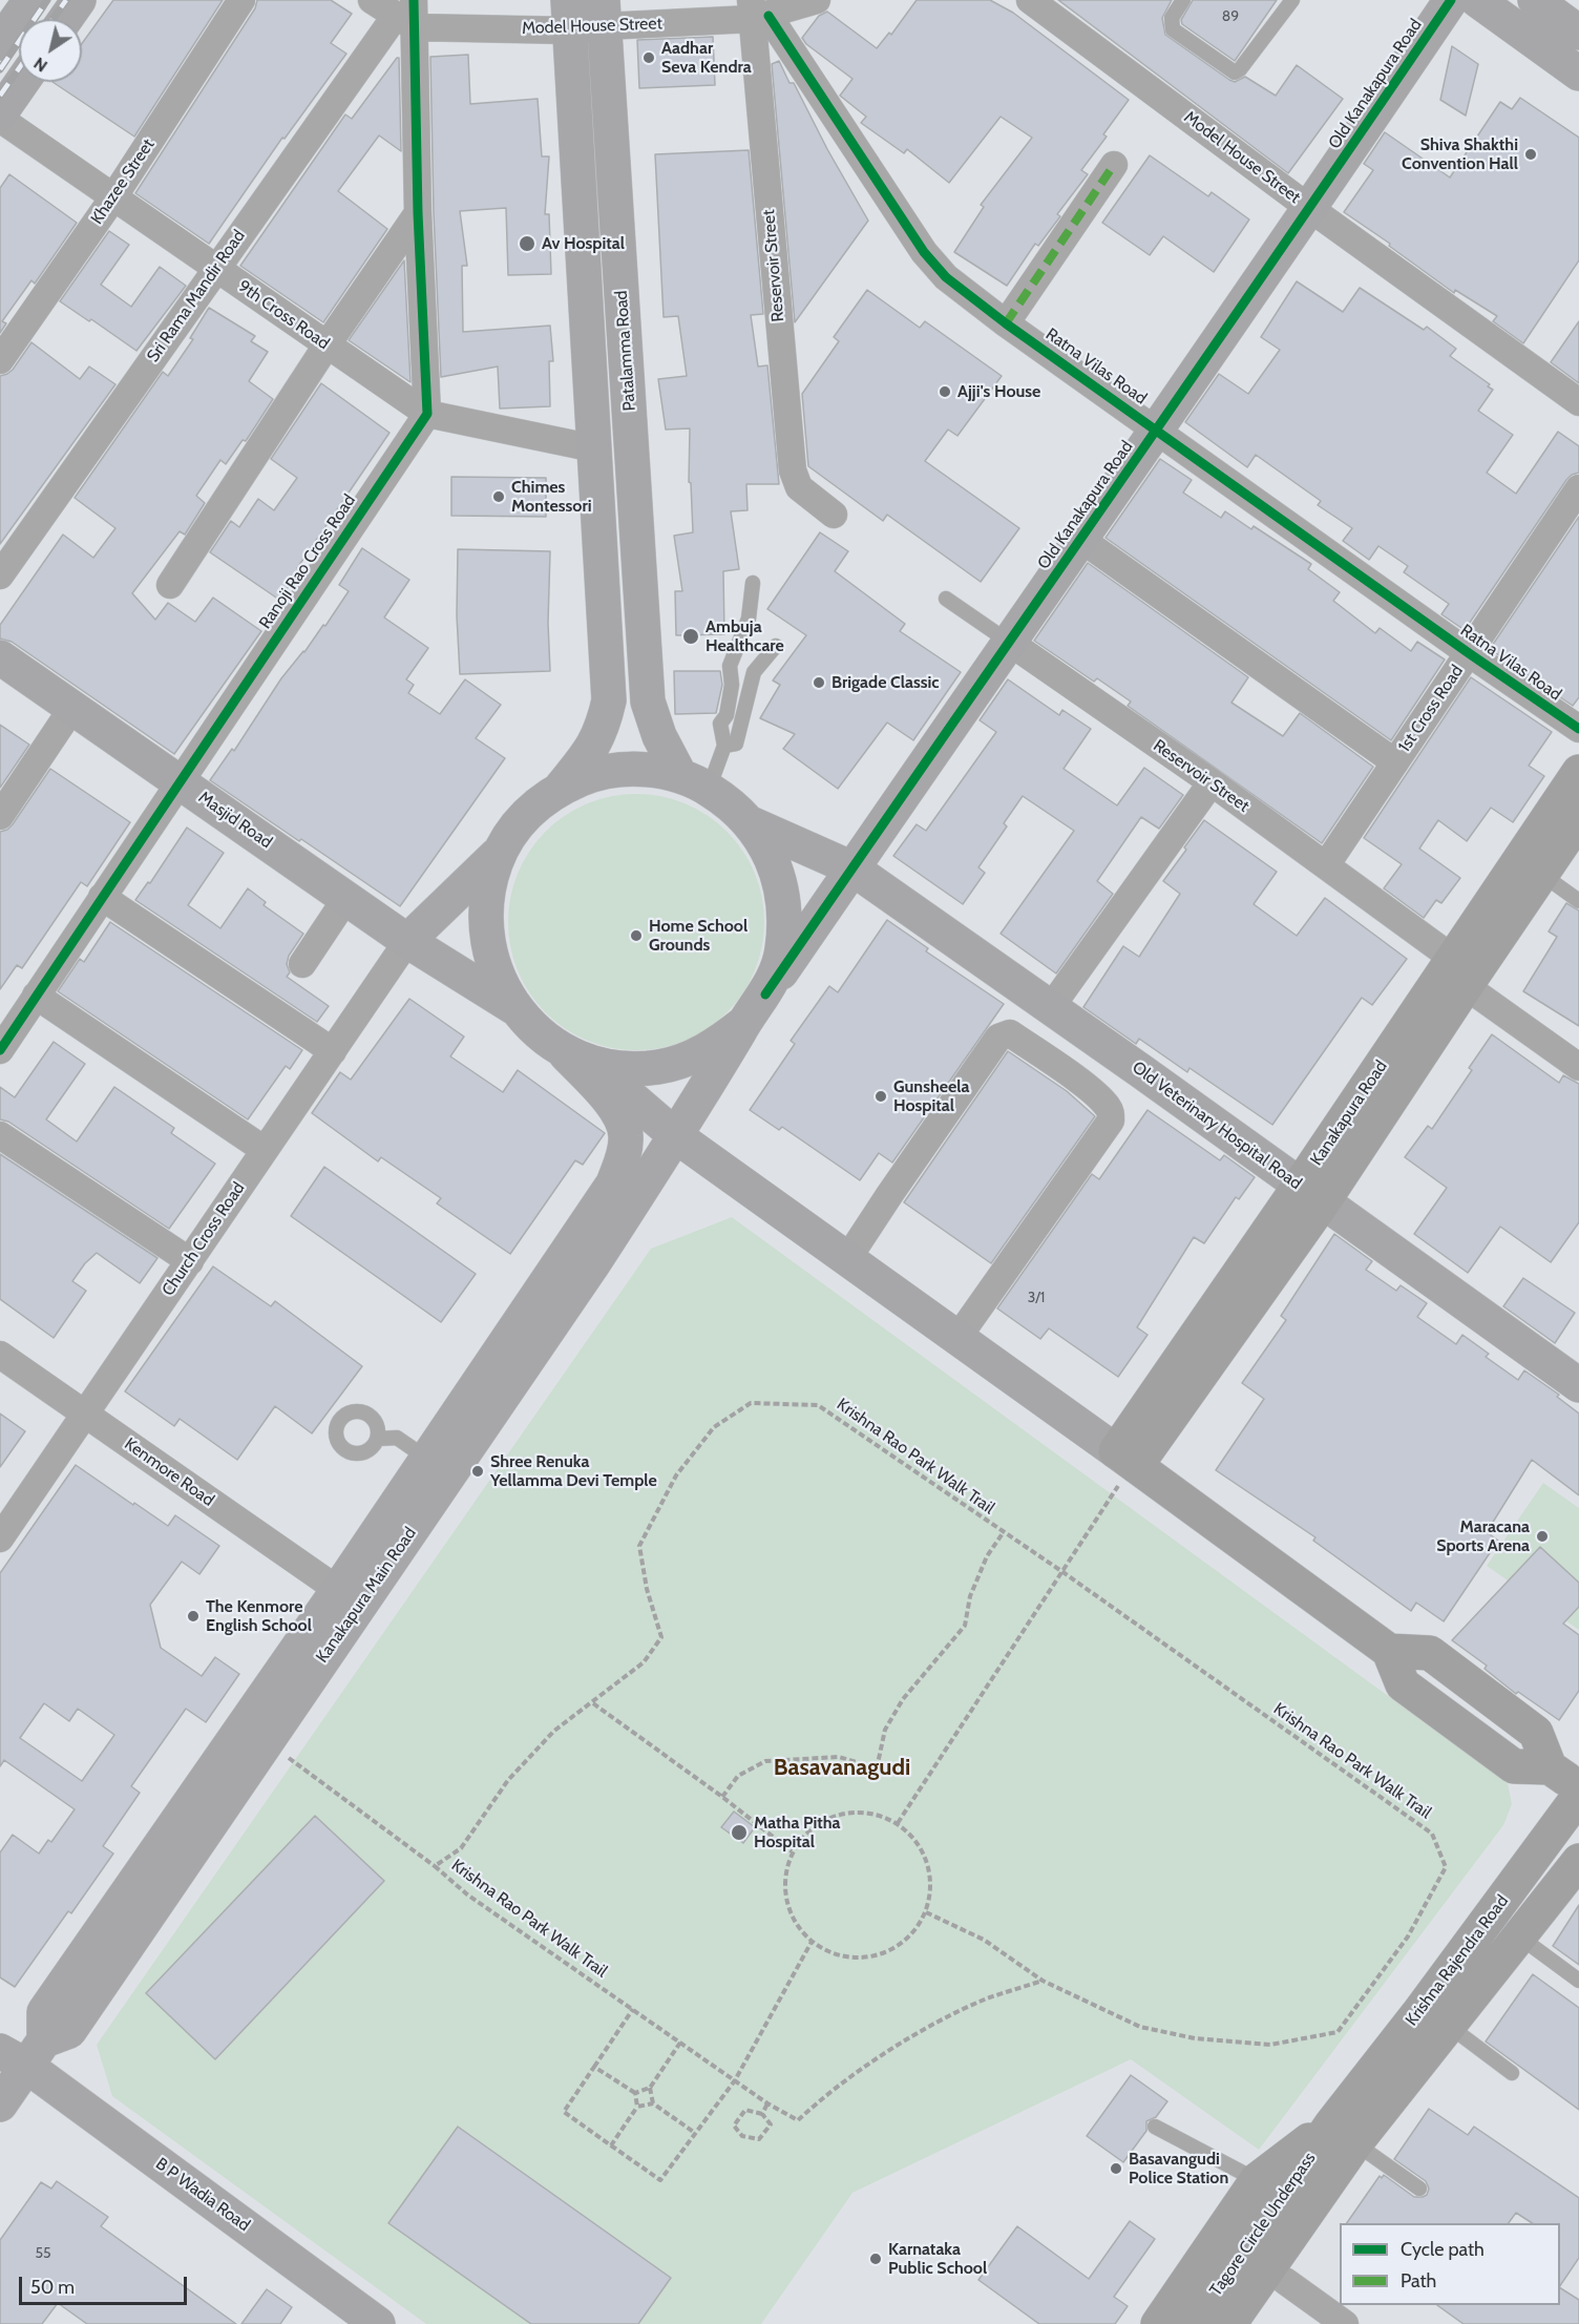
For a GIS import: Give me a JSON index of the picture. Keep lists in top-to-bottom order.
{
  "streets": {
    "main road": [
      "Old Kanakapura Road",
      "Patalamma Road",
      "Masjid Road",
      "Kanakapura Road",
      "Old Veterinary Hospital Road",
      "Kanakapura Main Road",
      "Krishna Rajendra Road",
      "B P Wadia Road",
      "Tagore Circle Underpass"
    ],
    "street": [
      "Model House Street",
      "Khazee Street",
      "Reservoir Street",
      "Sri Rama Mandir Road",
      "9th Cross Road",
      "Ratna Vilas Road",
      "Ranoji Rao Cross Road",
      "1st Cross Road",
      "Church Cross Road",
      "Kenmore Road"
    ],
    "path": ["Krishna Rao Park Walk Trail"]
  },
  "crossings": [
    ["Model House Street", "Old Kanakapura Road"],
    ["Model House Street", "Reservoir Street"],
    ["Model House Street", "Sri Rama Mandir Road"],
    ["Model House Street", "Patalamma Road"],
    ["Model House Street", "Ratna Vilas Road"],
    ["Old Kanakapura Road", "Reservoir Street"],
    ["Old Kanakapura Road", "Ratna Vilas Road"],
    ["Old Kanakapura Road", "Old Veterinary Hospital Road"],
    ["Khazee Street", "9th Cross Road"],
    ["Reservoir Street", "Ratna Vilas Road"],
    ["Reservoir Street", "1st Cross Road"],
    ["Reservoir Street", "Kanakapura Road"],
    ["Sri Rama Mandir Road", "9th Cross Road"],
    ["9th Cross Road", "Ranoji Rao Cross Road"],
    ["Ratna Vilas Road", "1st Cross Road"],
    ["Ranoji Rao Cross Road", "Masjid Road"],
    ["Masjid Road", "Church Cross Road"],
    ["Kanakapura Road", "Old Veterinary Hospital Road"],
    ["Church Cross Road", "Kenmore Road"],
    ["Kanakapura Main Road", "B P Wadia Road"],
    ["Krishna Rajendra Road", "Tagore Circle Underpass"]
  ],
  "districts": ["Basavanagudi"],
  "places": [
    "Aadhar Seva Kendra",
    "Shiva Shakthi Convention Hall",
    "Av Hospital",
    "Ajji's House",
    "Chimes Montessori",
    "Ambuja Healthcare",
    "Brigade Classic",
    "Home School Grounds",
    "Gunsheela Hospital",
    "Shree Renuka Yellamma Devi Temple",
    "Maracana Sports Arena",
    "The Kenmore English School",
    "Matha Pitha Hospital",
    "Basavangudi Police Station",
    "Karnataka Public School"
  ],
  "house_numbers": ["89", "3/1", "55"],
  "legend": ["Cycle path", "Path"],
  "scale_bar": "50 m",
  "north": "bottom left"
}
